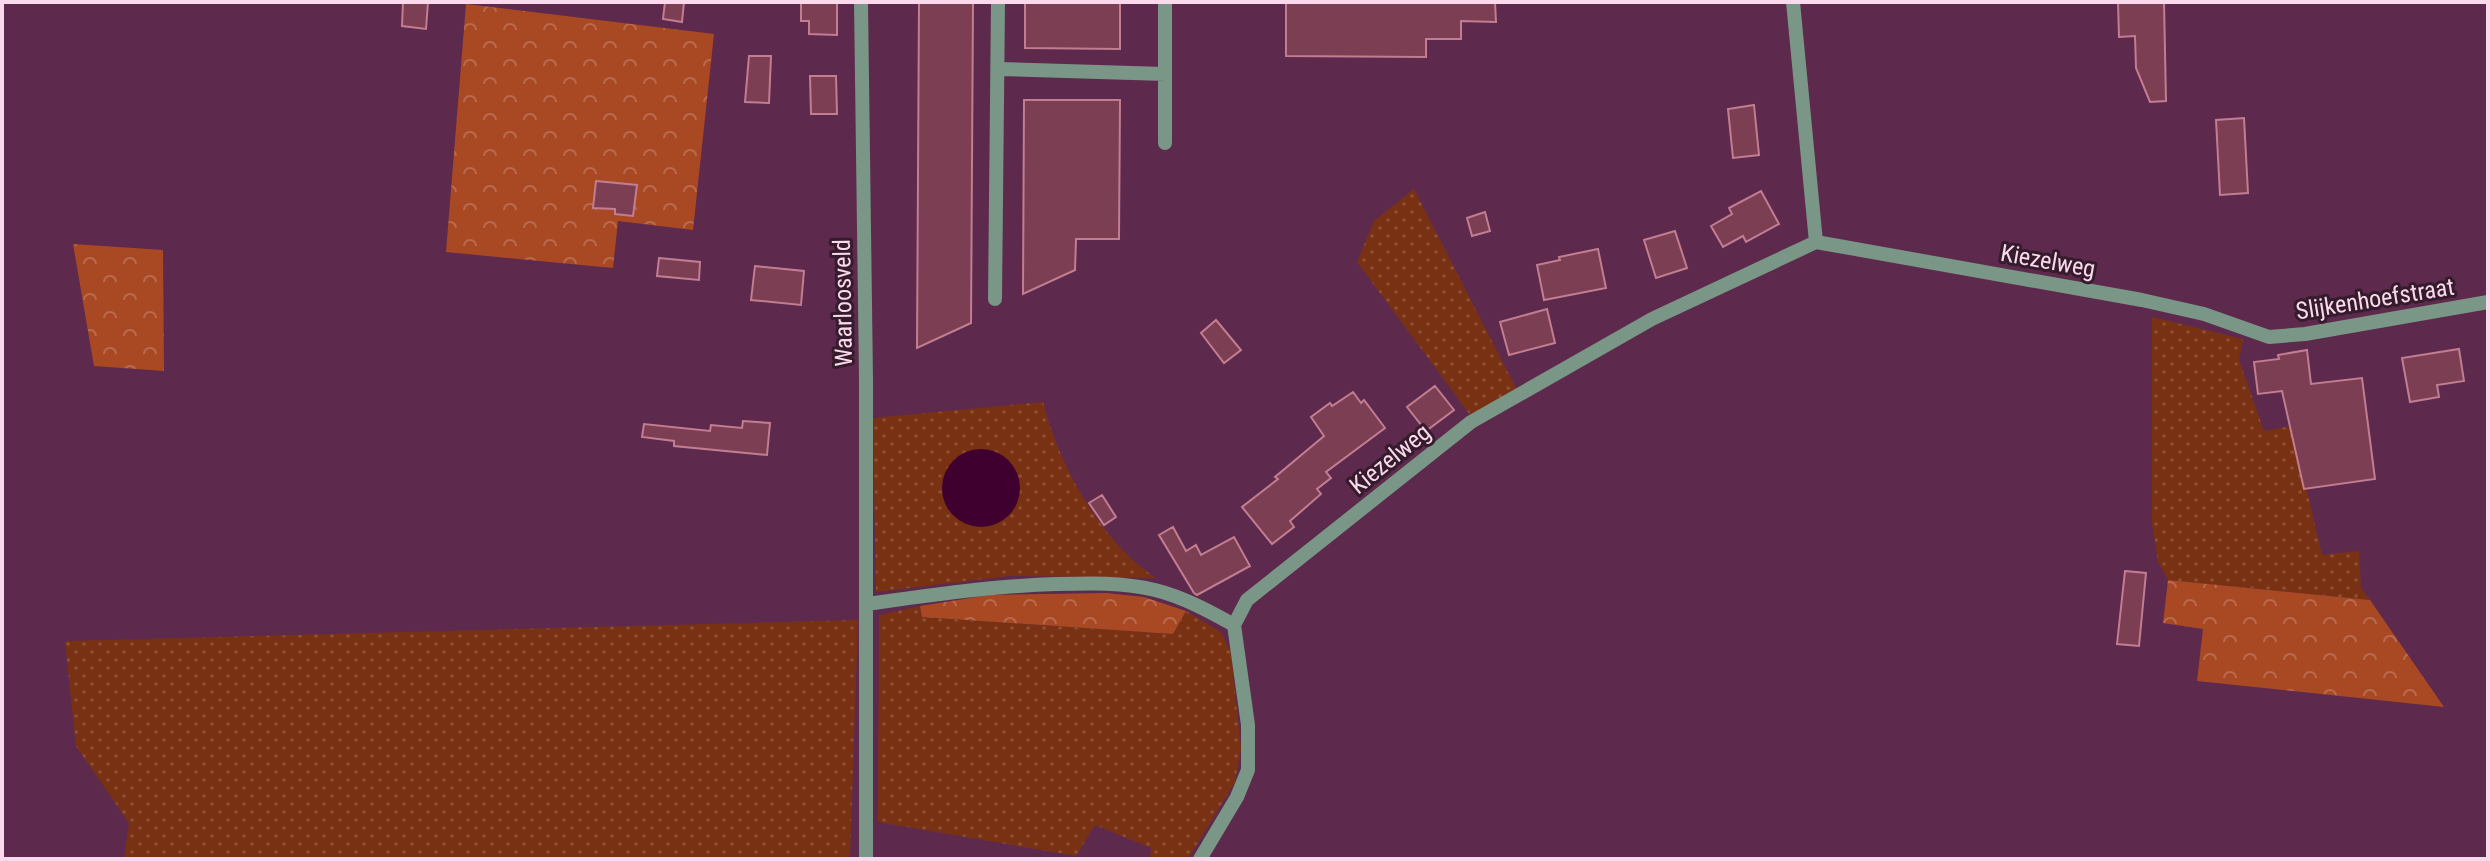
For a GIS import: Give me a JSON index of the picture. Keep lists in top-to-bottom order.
{
  "streets": {
    "street": ["Kiezelweg", "Slijkenhoefstraat", "Waarloosveld"]
  },
  "crossings": [
    ["Kiezelweg", "Slijkenhoefstraat"]
  ]
}
